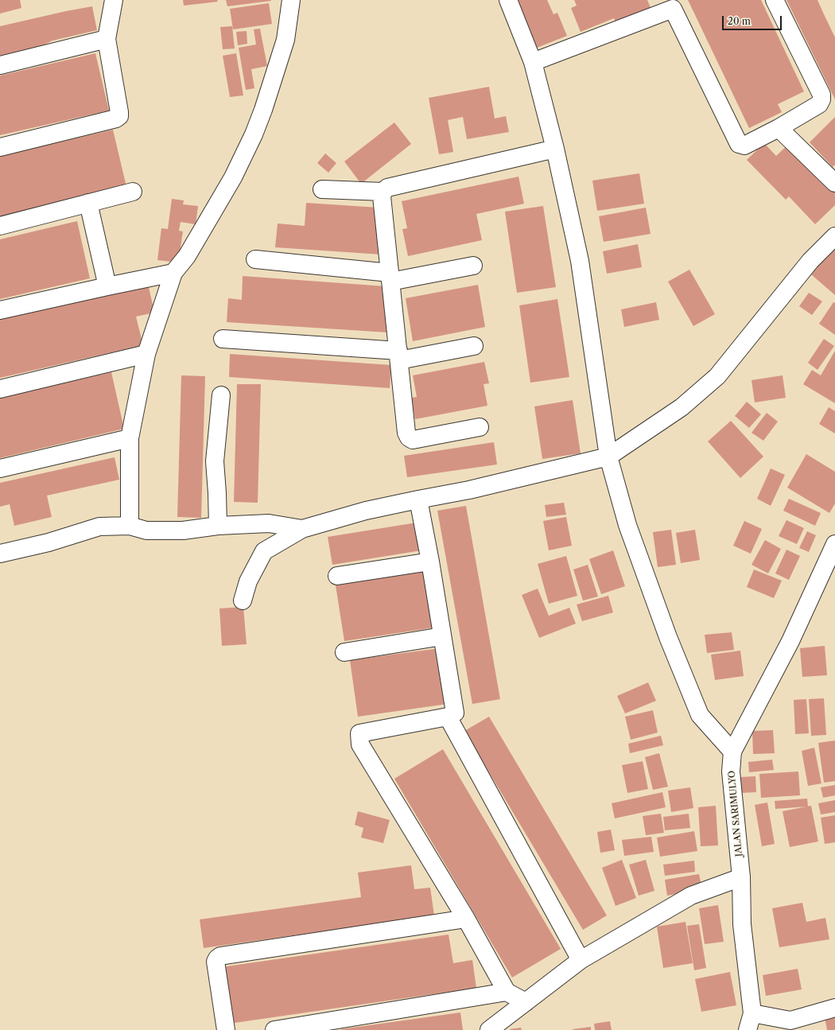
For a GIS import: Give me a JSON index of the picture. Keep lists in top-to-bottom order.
{
  "streets": {
    "street": ["JALAN SARIMULYO"]
  },
  "scale_bar": "20 m"
}
